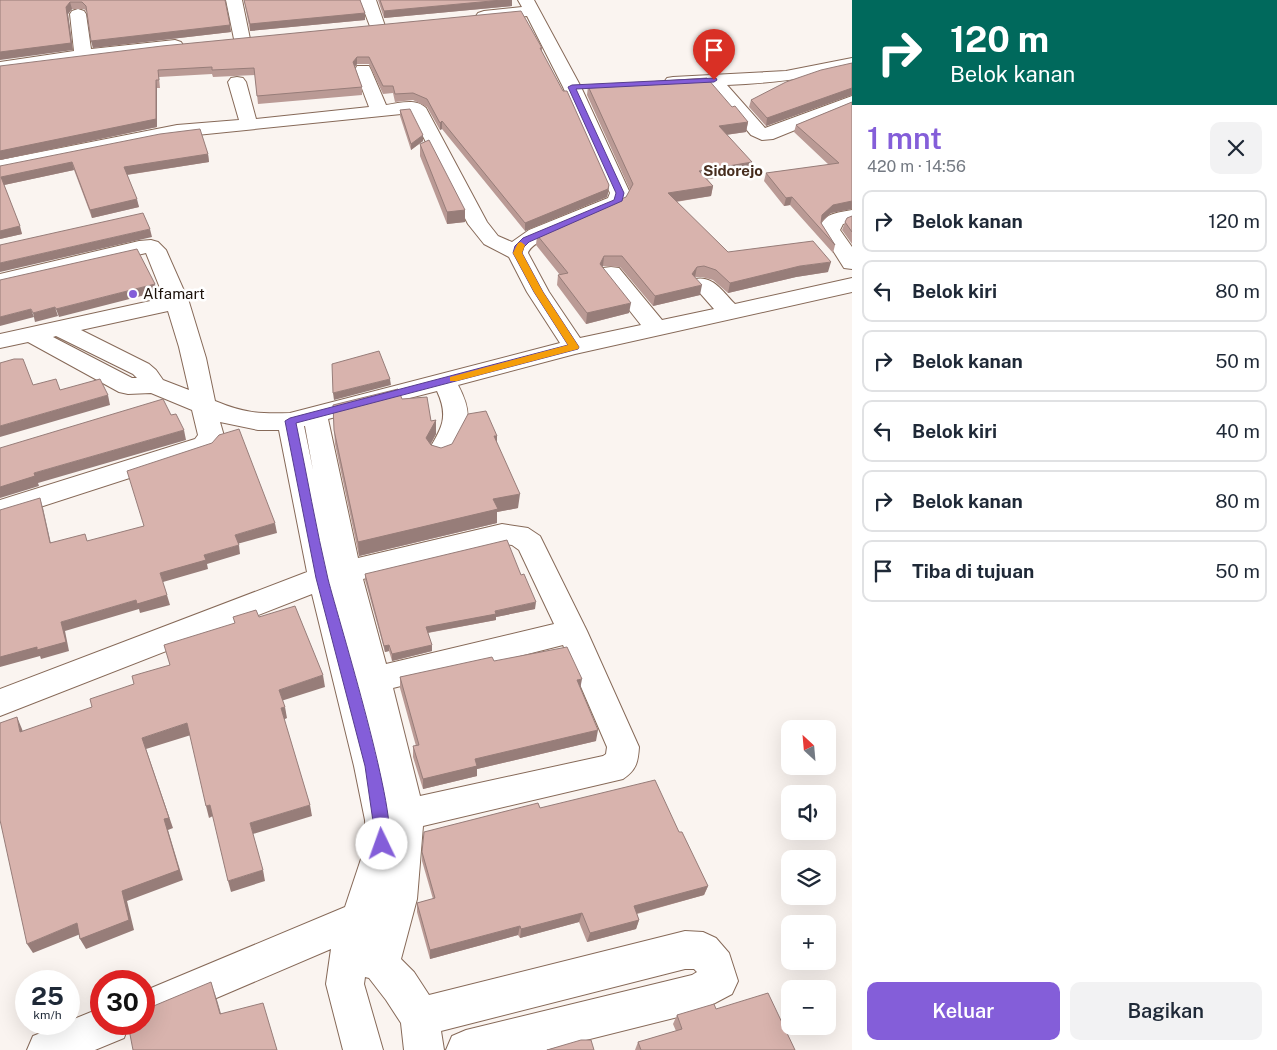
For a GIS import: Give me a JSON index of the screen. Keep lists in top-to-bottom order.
{
  "districts": ["Sidorejo"],
  "places": ["Alfamart"],
  "north": "top left",
  "page": {
    "turn": ["120 m", "Belok kanan"],
    "heading": ["1 mnt", "420 m · 14:56"],
    "list": [
      {
        "name": "Belok kanan",
        "value": "120 m"
      },
      {
        "name": "Belok kiri",
        "value": "80 m"
      },
      {
        "name": "Belok kanan",
        "value": "50 m"
      },
      {
        "name": "Belok kiri",
        "value": "40 m"
      },
      {
        "name": "Belok kanan",
        "value": "80 m"
      },
      {
        "name": "Tiba di tujuan",
        "value": "50 m"
      }
    ],
    "map_buttons": ["+", "−"],
    "speed": "25 km/h",
    "limit": "30",
    "buttons": ["Keluar", "Bagikan"]
  }
}
